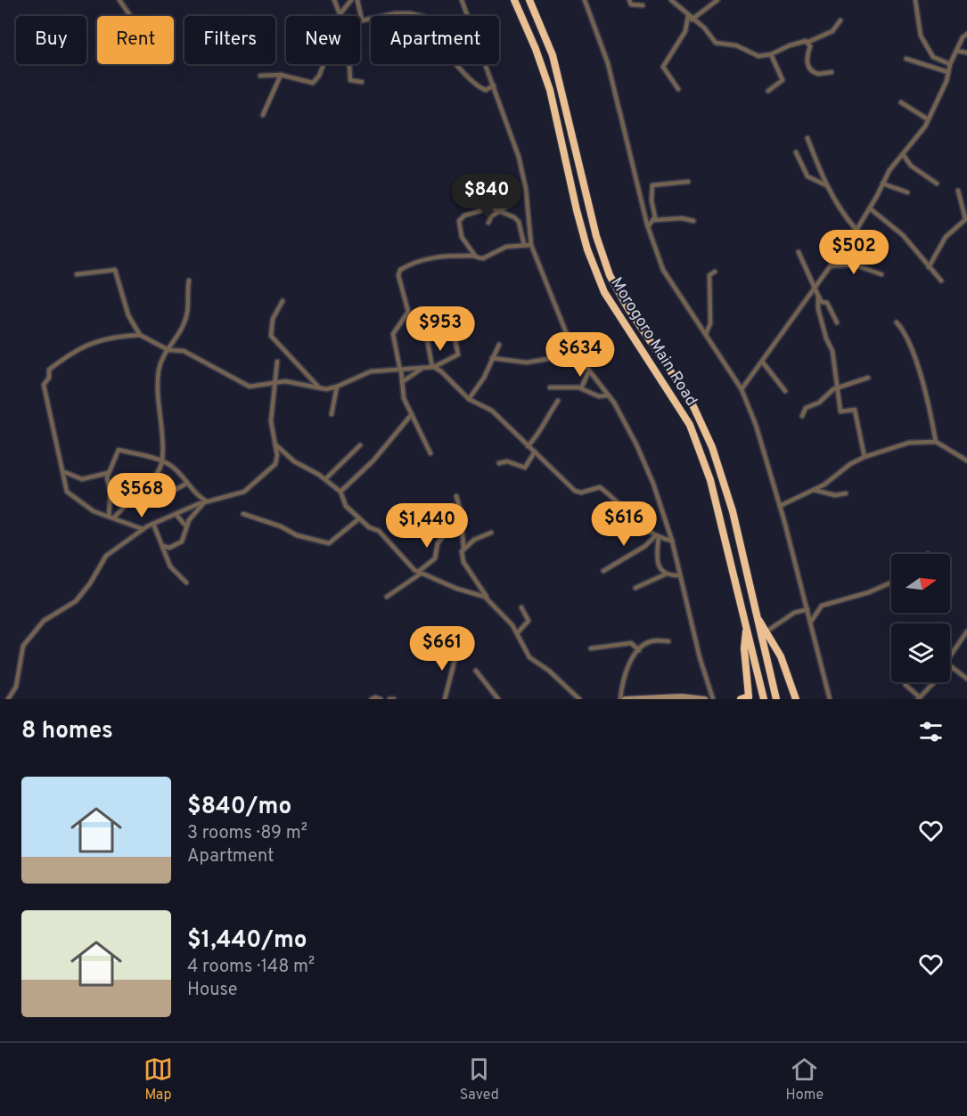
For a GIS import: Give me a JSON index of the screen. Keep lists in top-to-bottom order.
{
  "streets": {
    "highway": ["Morogoro Main Road"]
  },
  "north": "right",
  "page": {
    "chip": [
      "Buy",
      "Rent",
      "Filters",
      "New",
      "Apartment"
    ],
    "price": [
      "$840",
      "$502",
      "$953",
      "$634",
      "$568",
      "$616",
      "$1,440",
      "$661"
    ],
    "heading": "8 homes",
    "list": [
      {
        "name": "$840/mo",
        "note": "3 rooms · 89 m² · Apartment"
      },
      {
        "name": "$1,440/mo",
        "note": "4 rooms · 148 m² · House"
      }
    ],
    "tabs": ["Map", "Saved", "Home"]
  }
}
